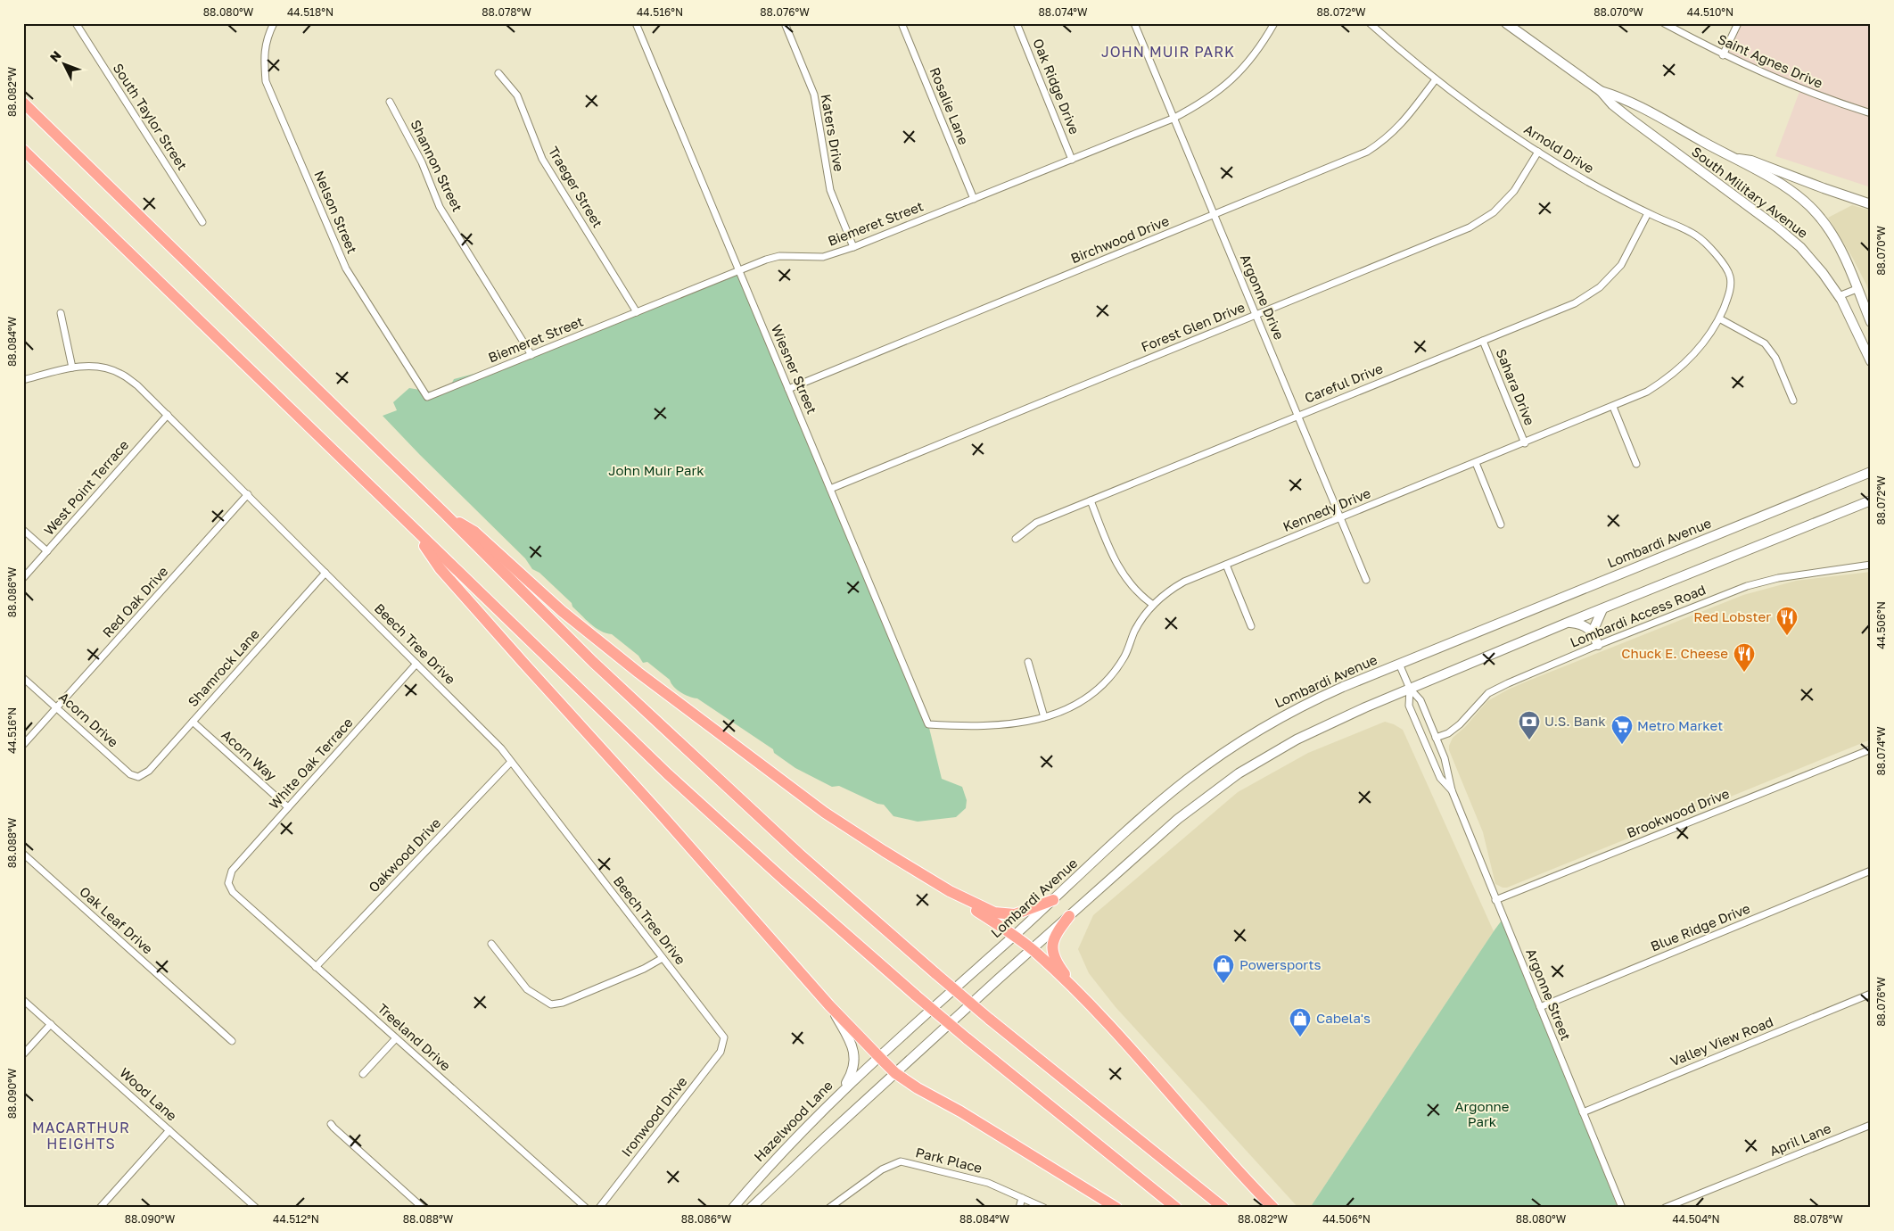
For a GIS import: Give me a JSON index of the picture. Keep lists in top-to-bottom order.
{
  "streets": {
    "main road": ["South Military Avenue", "Lombardi Avenue", "Hazelwood Lane"],
    "street": [
      "Saint Agnes Drive",
      "Oak Ridge Drive",
      "Rosalie Lane",
      "South Taylor Street",
      "Katers Drive",
      "Arnold Drive",
      "Shannon Street",
      "Traeger Street",
      "Nelson Street",
      "Biemeret Street",
      "Birchwood Drive",
      "Argonne Drive",
      "Forest Glen Drive",
      "Wiesner Street",
      "Careful Drive",
      "Sahara Drive",
      "West Point Terrace",
      "Kennedy Drive",
      "Red Oak Drive",
      "Lombardi Access Road",
      "Beech Tree Drive",
      "Shamrock Lane",
      "Acorn Drive",
      "Acorn Way",
      "White Oak Terrace",
      "Brookwood Drive",
      "Oakwood Drive",
      "Oak Leaf Drive",
      "Blue Ridge Drive",
      "Argonne Street",
      "Treeland Drive",
      "Valley View Road",
      "Wood Lane",
      "Ironwood Drive",
      "April Lane",
      "Park Place"
    ]
  },
  "crossings": [
    ["Oak Ridge Drive", "Biemeret Street"],
    ["Rosalie Lane", "Biemeret Street"],
    ["Katers Drive", "Biemeret Street"],
    ["Arnold Drive", "Birchwood Drive"],
    ["Arnold Drive", "Forest Glen Drive"],
    ["Arnold Drive", "Careful Drive"],
    ["Arnold Drive", "Kennedy Drive"],
    ["Shannon Street", "Biemeret Street"],
    ["Traeger Street", "Biemeret Street"],
    ["Nelson Street", "Biemeret Street"],
    ["Biemeret Street", "Argonne Drive"],
    ["Biemeret Street", "Wiesner Street"],
    ["Birchwood Drive", "Argonne Drive"],
    ["Birchwood Drive", "Wiesner Street"],
    ["Argonne Drive", "Forest Glen Drive"],
    ["Argonne Drive", "Careful Drive"],
    ["Argonne Drive", "Kennedy Drive"],
    ["Forest Glen Drive", "Wiesner Street"],
    ["Wiesner Street", "Kennedy Drive"],
    ["Careful Drive", "Sahara Drive"],
    ["Sahara Drive", "Kennedy Drive"],
    ["West Point Terrace", "Beech Tree Drive"],
    ["Lombardi Avenue", "Argonne Street"],
    ["Lombardi Avenue", "Hazelwood Lane"],
    ["Red Oak Drive", "Beech Tree Drive"],
    ["Red Oak Drive", "Acorn Drive"],
    ["Lombardi Access Road", "Argonne Street"],
    ["Beech Tree Drive", "Shamrock Lane"],
    ["Beech Tree Drive", "White Oak Terrace"],
    ["Beech Tree Drive", "Oakwood Drive"],
    ["Beech Tree Drive", "Ironwood Drive"],
    ["Shamrock Lane", "Acorn Drive"],
    ["Shamrock Lane", "Acorn Way"],
    ["Acorn Way", "White Oak Terrace"],
    ["White Oak Terrace", "Treeland Drive"],
    ["Brookwood Drive", "Argonne Street"],
    ["Oakwood Drive", "Treeland Drive"],
    ["Blue Ridge Drive", "Argonne Street"],
    ["Argonne Street", "Valley View Road"]
  ],
  "districts": ["JOHN MUIR PARK", "MACARTHUR HEIGHTS"],
  "parks": ["John Muir Park", "Argonne Park"],
  "places": {
    "restaurant": ["Red Lobster", "Chuck E. Cheese"],
    "bank": ["U.S. Bank"],
    "supermarket": ["Metro Market"],
    "shop": ["Powersports", "Cabela's"]
  },
  "north": "top left",
  "coordinates": [
    "88.080°W",
    "44.518°N",
    "88.078°W",
    "44.516°N",
    "88.076°W",
    "88.074°W",
    "88.072°W",
    "88.070°W",
    "44.510°N",
    "88.082°W",
    "88.084°W",
    "88.086°W",
    "44.506°N",
    "88.088°W",
    "88.090°W",
    "44.512°N",
    "44.504°N"
  ]
}
